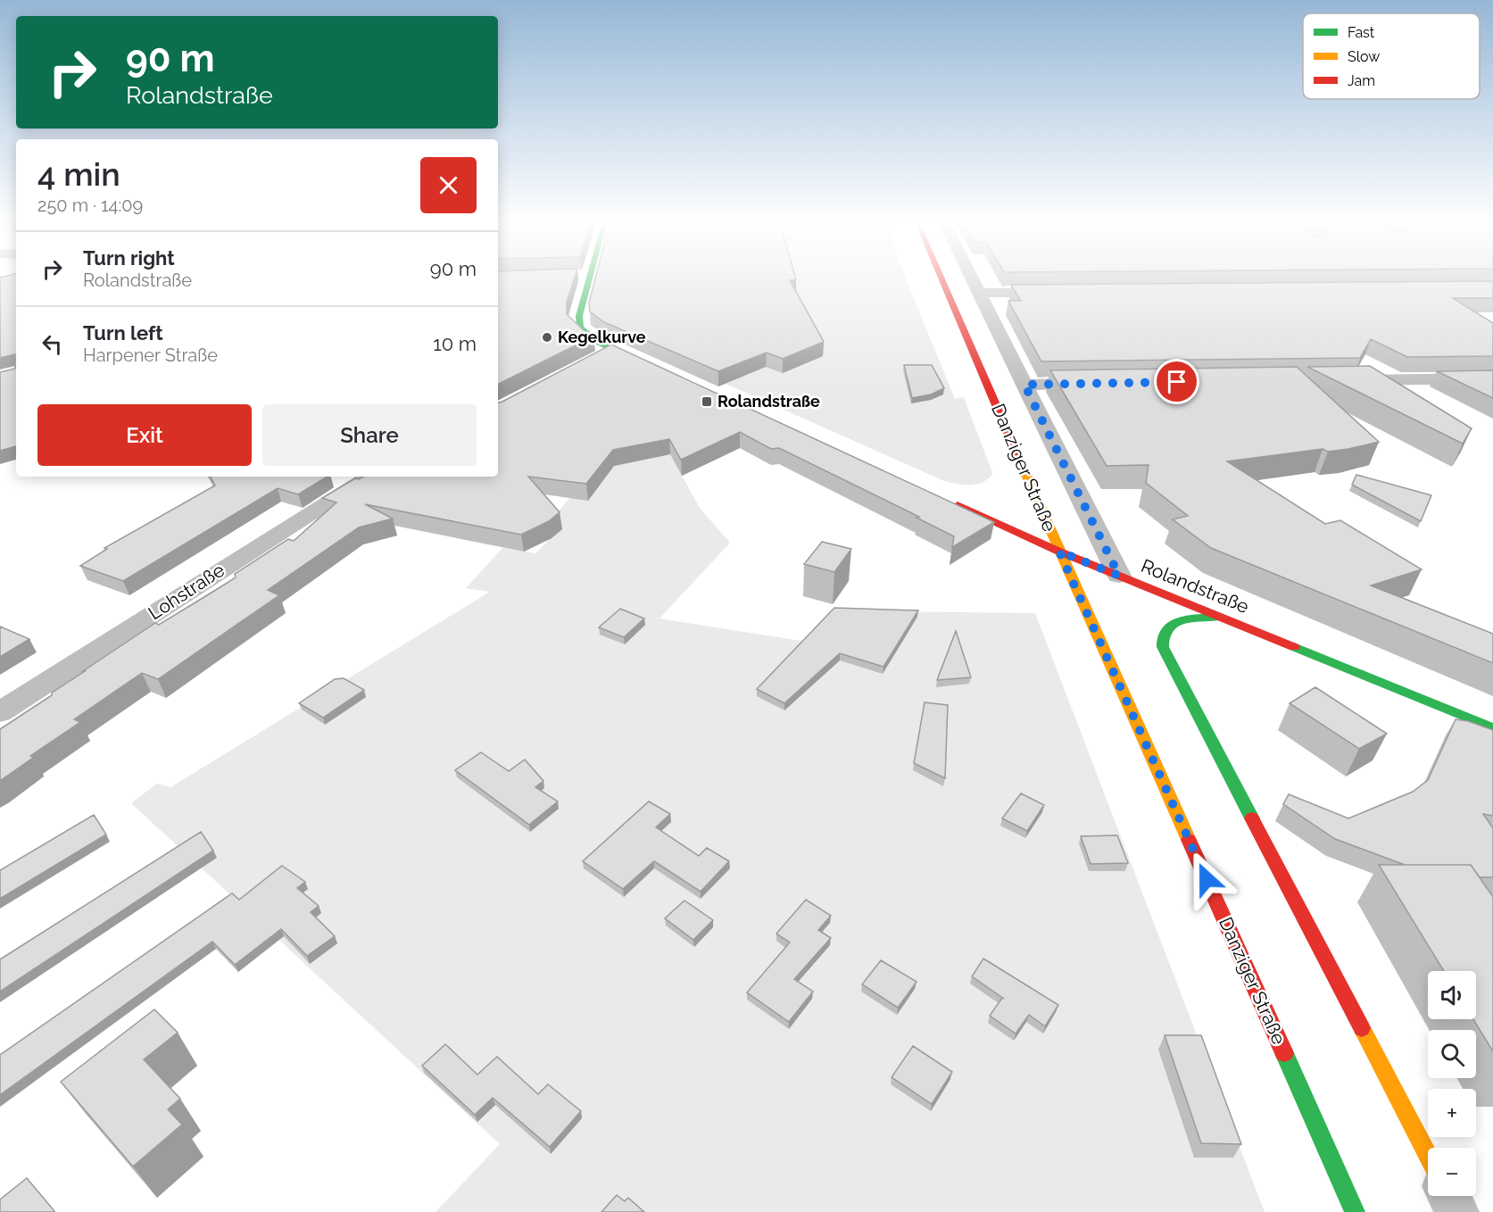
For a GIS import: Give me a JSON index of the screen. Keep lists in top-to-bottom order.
{
  "streets": {
    "street": ["Danziger Straße", "Rolandstraße", "Lohstraße"]
  },
  "crossings": [
    ["Danziger Straße", "Rolandstraße"]
  ],
  "places": {
    "other": ["Kegelkurve"],
    "transit": ["Rolandstraße"]
  },
  "legend": ["Fast", "Slow", "Jam"],
  "page": {
    "turn": ["90 m", "Rolandstraße"],
    "heading": ["4 min", "250 m · 14:09"],
    "list": [
      {
        "name": "Turn right",
        "note": "Rolandstraße",
        "value": "90 m"
      },
      {
        "name": "Turn left",
        "note": "Harpener Straße",
        "value": "10 m"
      }
    ],
    "buttons": ["Exit", "Share"],
    "map_buttons": ["+", "−"]
  }
}
